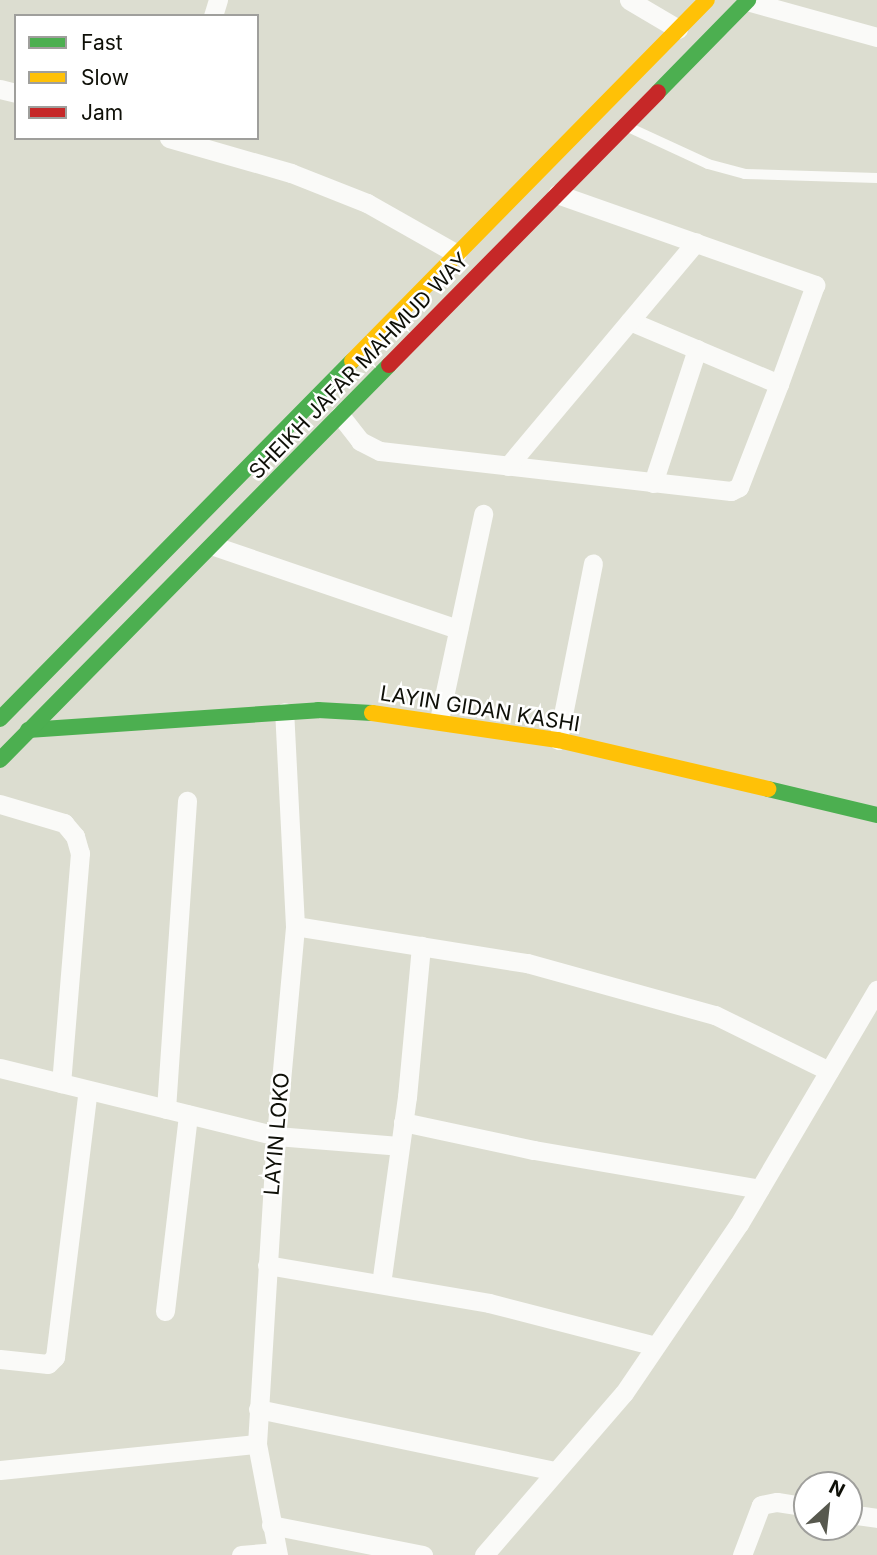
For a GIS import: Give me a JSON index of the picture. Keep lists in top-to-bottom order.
{
  "streets": {
    "main road": ["SHEIKH JAFAR MAHMUD WAY", "LAYIN GIDAN KASHI"],
    "street": ["LAYIN LOKO"]
  },
  "crossings": [
    ["SHEIKH JAFAR MAHMUD WAY", "LAYIN GIDAN KASHI"],
    ["LAYIN GIDAN KASHI", "LAYIN LOKO"]
  ],
  "legend": ["Fast", "Slow", "Jam"],
  "north": "top right"
}
